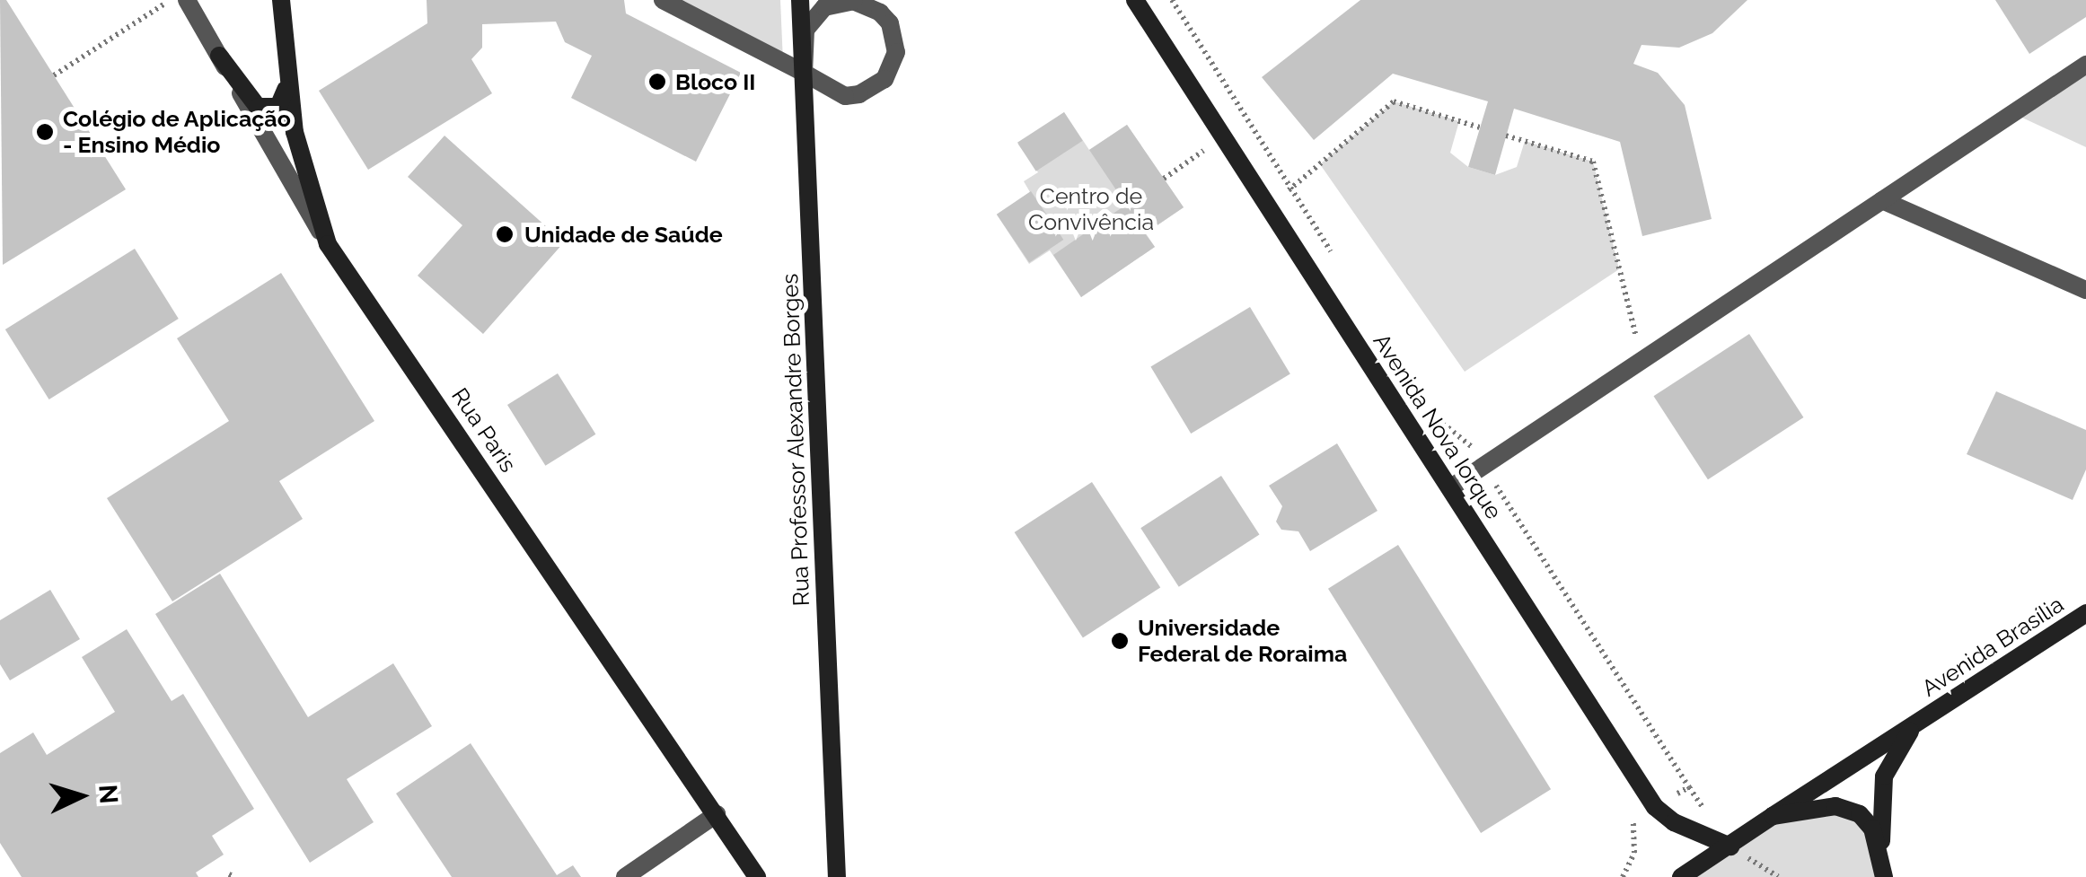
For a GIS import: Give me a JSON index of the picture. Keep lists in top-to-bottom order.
{
  "streets": {
    "street": [
      "Avenida Nova Iorque",
      "Rua Paris",
      "Rua Professor Alexandre Borges",
      "Avenida Brasília"
    ]
  },
  "crossings": [
    ["Avenida Nova Iorque", "Avenida Brasília"]
  ],
  "parks": ["Centro de Convivência"],
  "places": [
    "Bloco II",
    "Colégio de Aplicação - Ensino Médio",
    "Unidade de Saúde",
    "Universidade Federal de Roraima"
  ],
  "north": "right"
}
